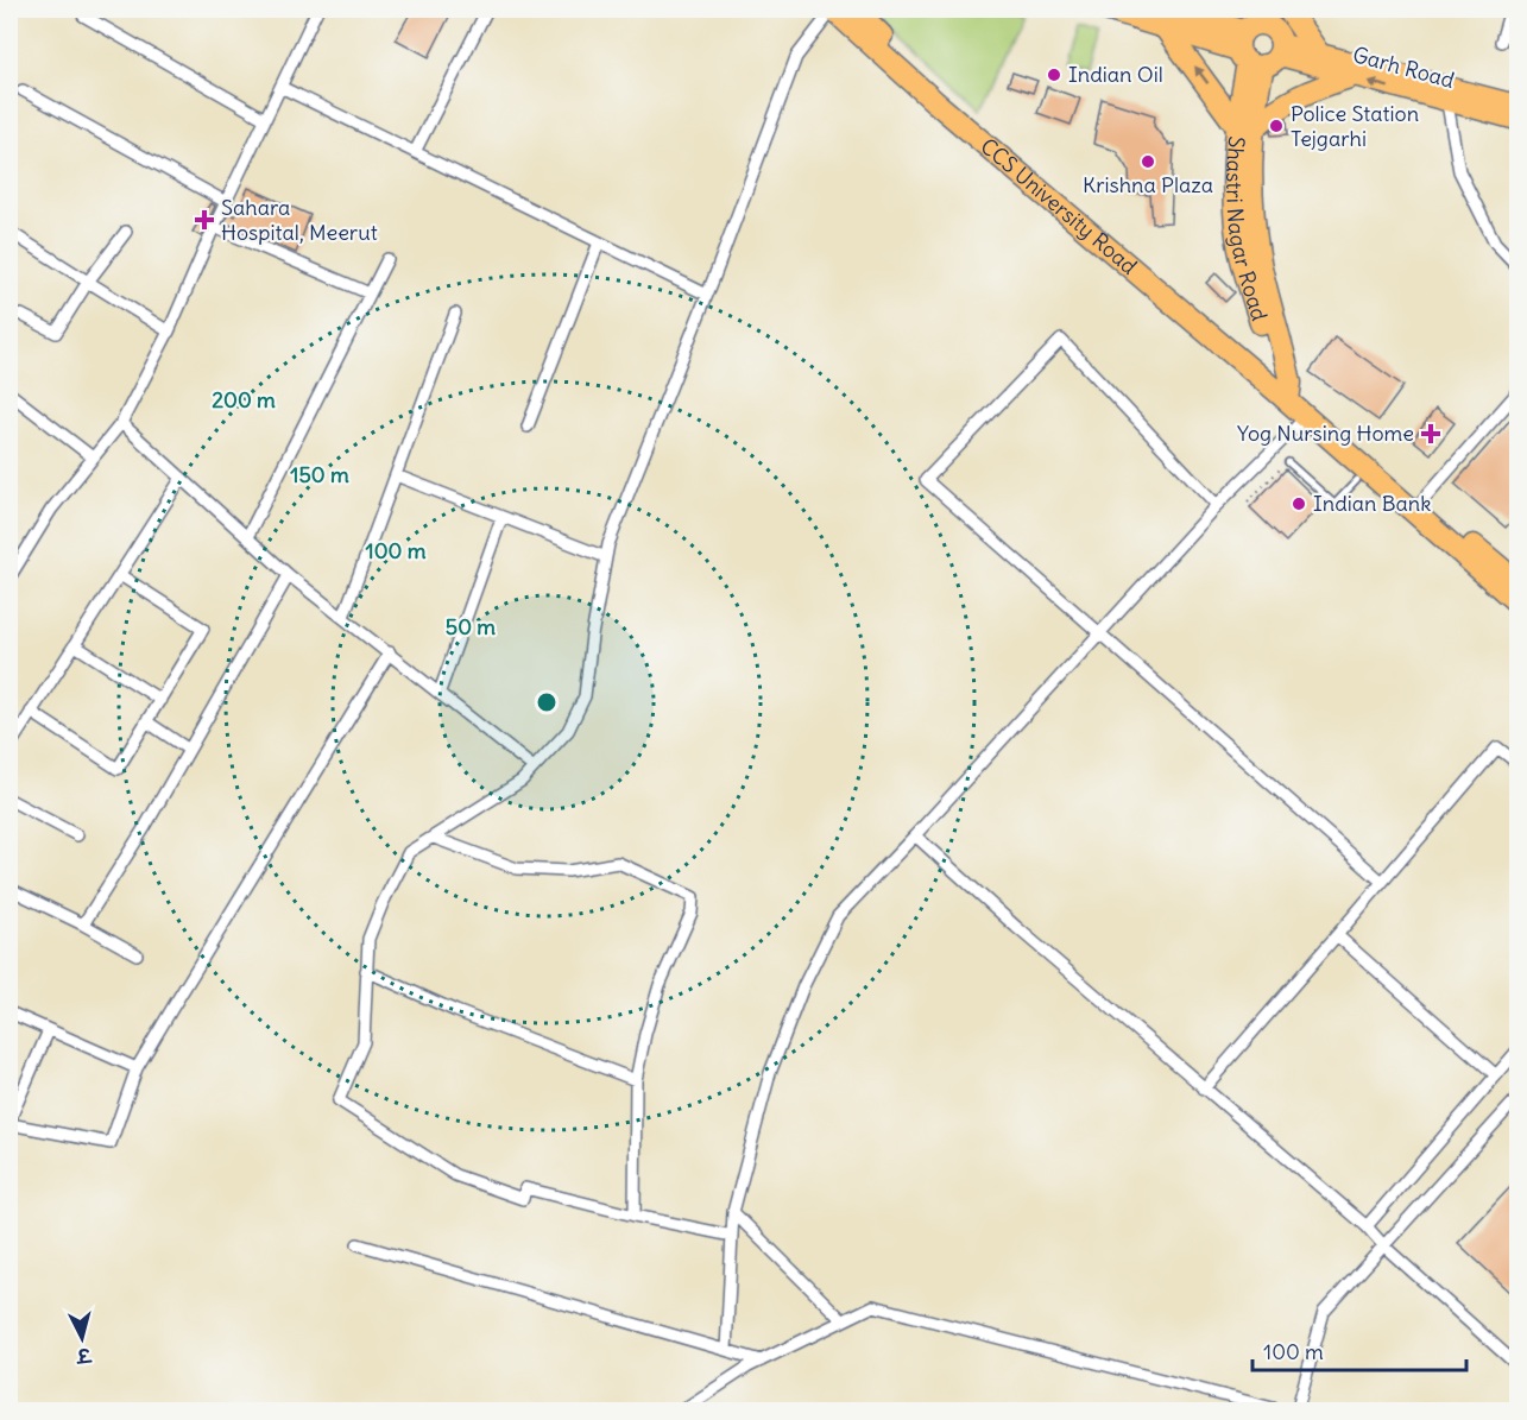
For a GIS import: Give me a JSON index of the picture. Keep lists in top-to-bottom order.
{
  "streets": {
    "highway": ["CCS University Road", "Shastri Nagar Road"],
    "main road": ["Garh Road"]
  },
  "crossings": [
    ["Garh Road", "Shastri Nagar Road"],
    ["CCS University Road", "Shastri Nagar Road"]
  ],
  "places": {
    "other": [
      "Indian Oil",
      "Police Station Tejgarhi",
      "Krishna Plaza",
      "Indian Bank"
    ],
    "health": ["Sahara Hospital, Meerut", "Yog Nursing Home"]
  },
  "scale_bar": "100 m",
  "north": "bottom",
  "rings": [
    "200 m",
    "150 m",
    "100 m",
    "50 m"
  ]
}
